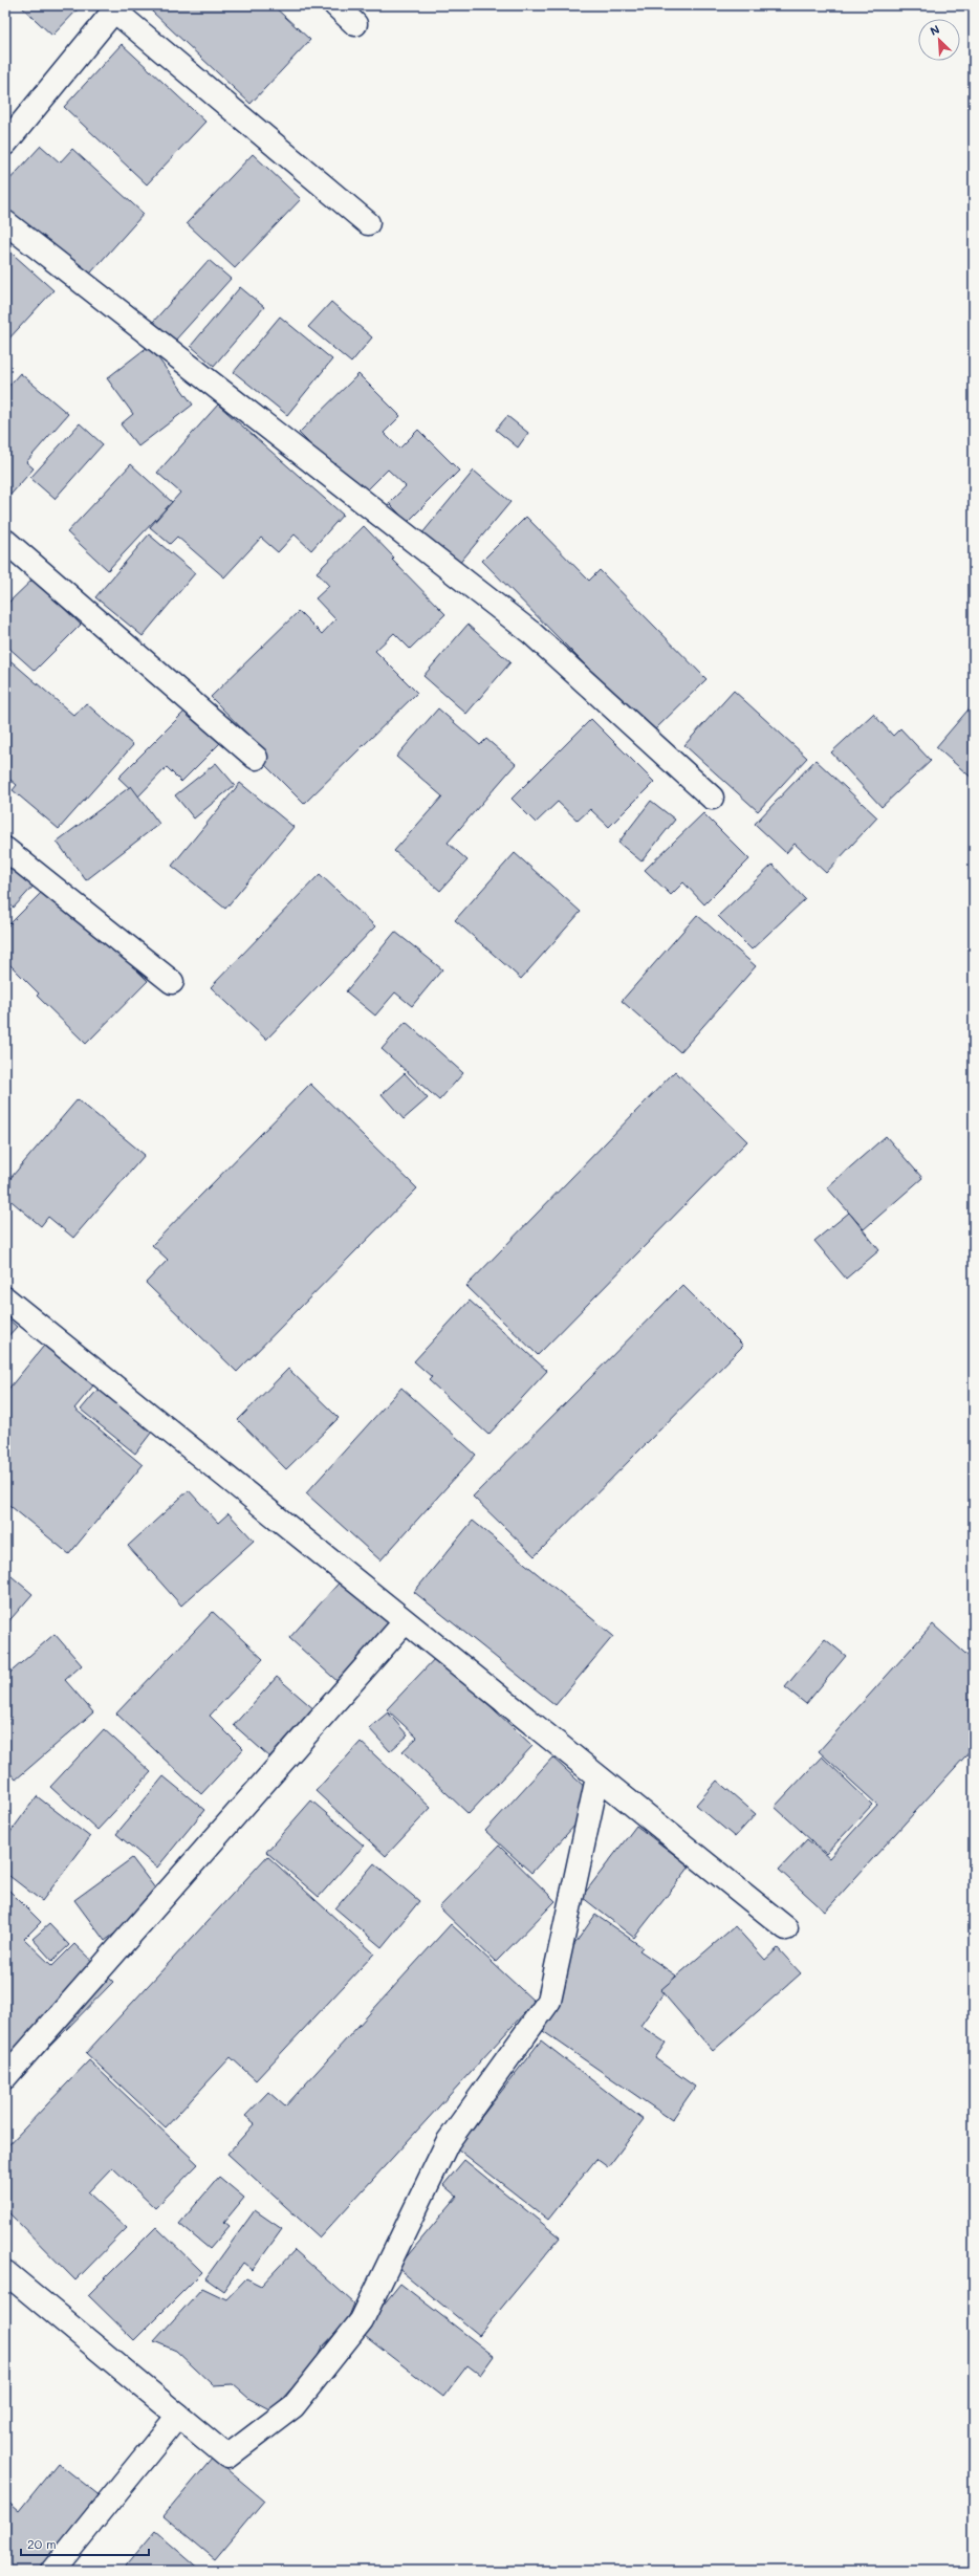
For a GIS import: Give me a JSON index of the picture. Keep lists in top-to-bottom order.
{
  "scale_bar": "20 m",
  "north": "top left"
}
